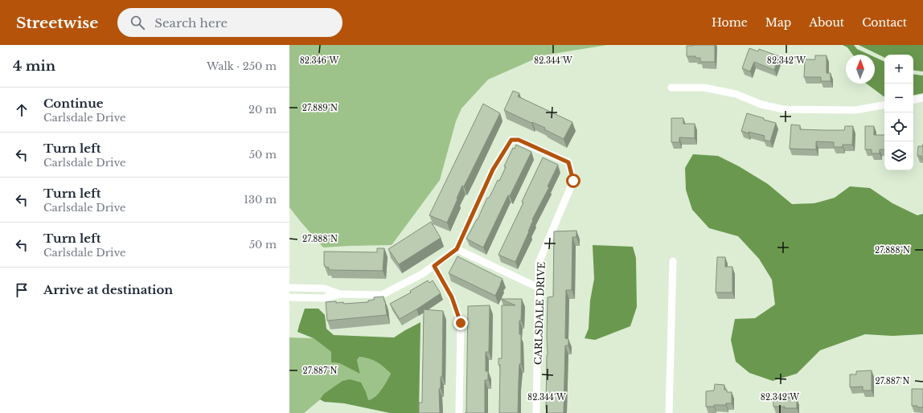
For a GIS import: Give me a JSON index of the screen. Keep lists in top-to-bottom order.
{
  "streets": {
    "street": ["CARLSDALE DRIVE"]
  },
  "north": "top",
  "page": {
    "header": "Streetwise",
    "search": "Search here",
    "nav": [
      "Home",
      "Map",
      "About",
      "Contact"
    ],
    "heading": ["4 min", "Walk · 250 m"],
    "map_buttons": ["+", "−"],
    "list": [
      ["Continue", "Carlsdale Drive", "20 m"],
      ["Turn left", "Carlsdale Drive", "50 m"],
      ["Turn left", "Carlsdale Drive", "130 m"],
      ["Turn left", "Carlsdale Drive", "50 m"],
      "Arrive at destination"
    ]
  },
  "coordinates": [
    "82.346°W",
    "82.344°W",
    "82.342°W",
    "27.889°N",
    "27.888°N",
    "27.887°N"
  ]
}
